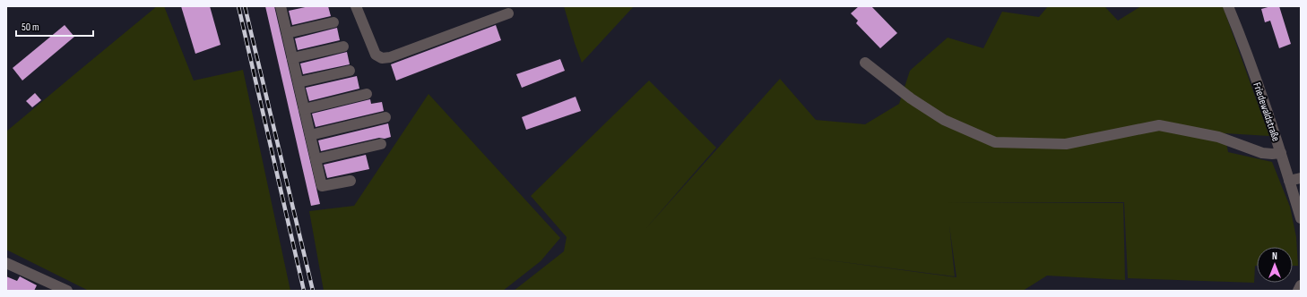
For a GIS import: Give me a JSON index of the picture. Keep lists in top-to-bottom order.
{
  "streets": {
    "street": ["Friedewaldstraße"]
  },
  "scale_bar": "50 m",
  "north": "top"
}
